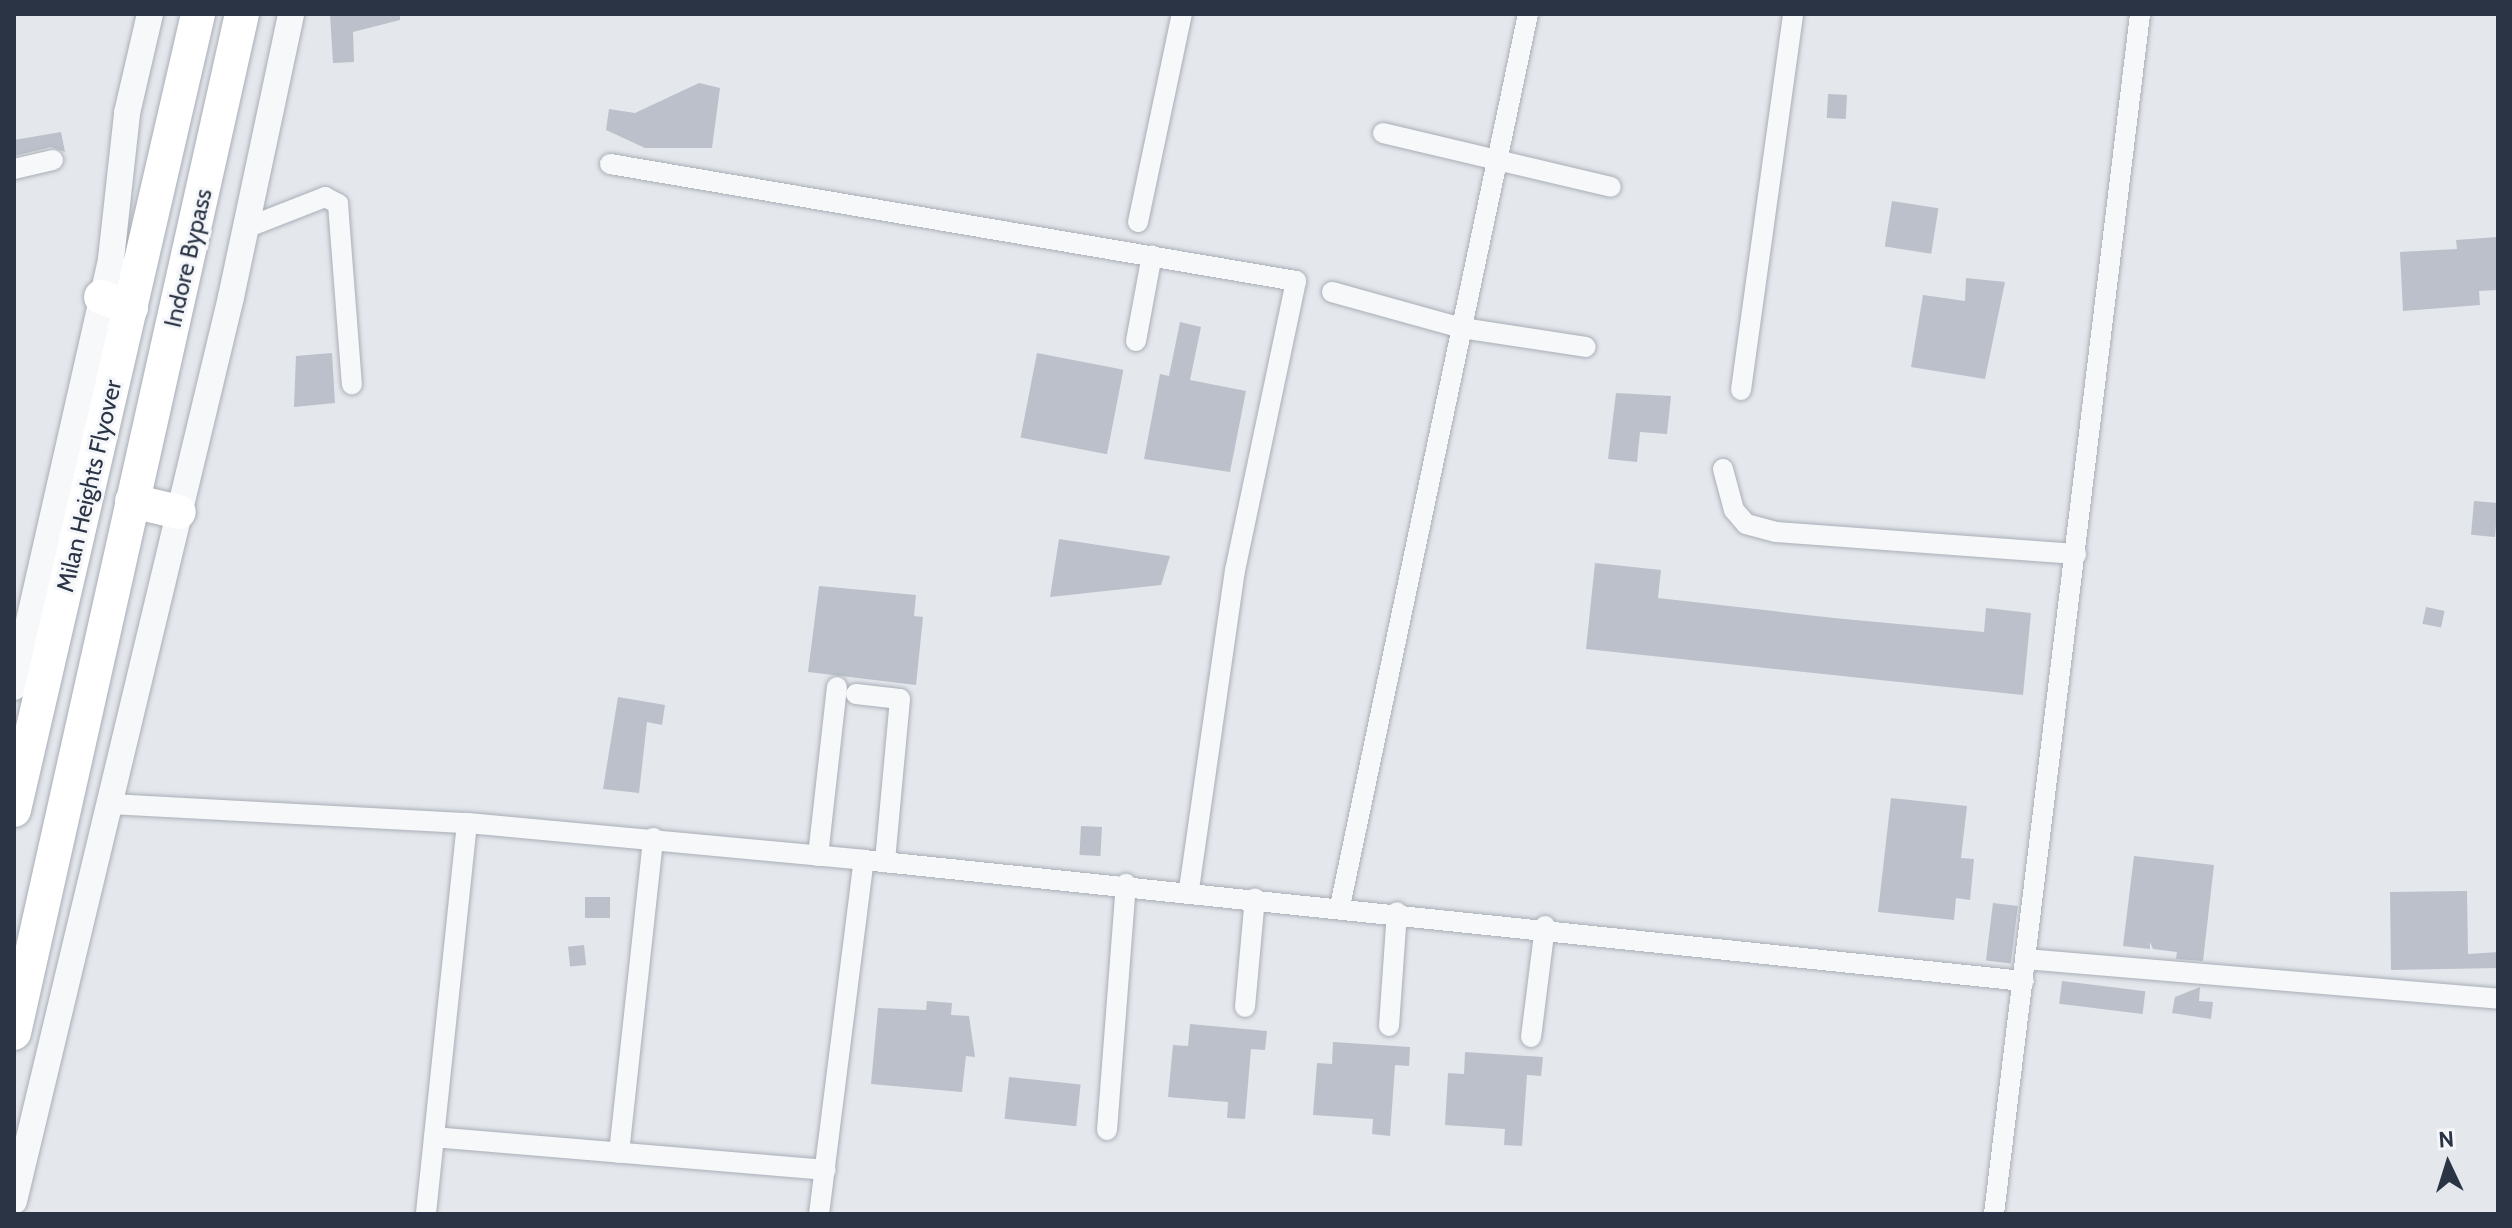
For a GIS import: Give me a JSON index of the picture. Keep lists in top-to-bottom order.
{
  "streets": {
    "highway": ["Indore Bypass", "Milan Heights Flyover"]
  },
  "crossings": [
    ["Indore Bypass", "Milan Heights Flyover"]
  ],
  "north": "top"
}
